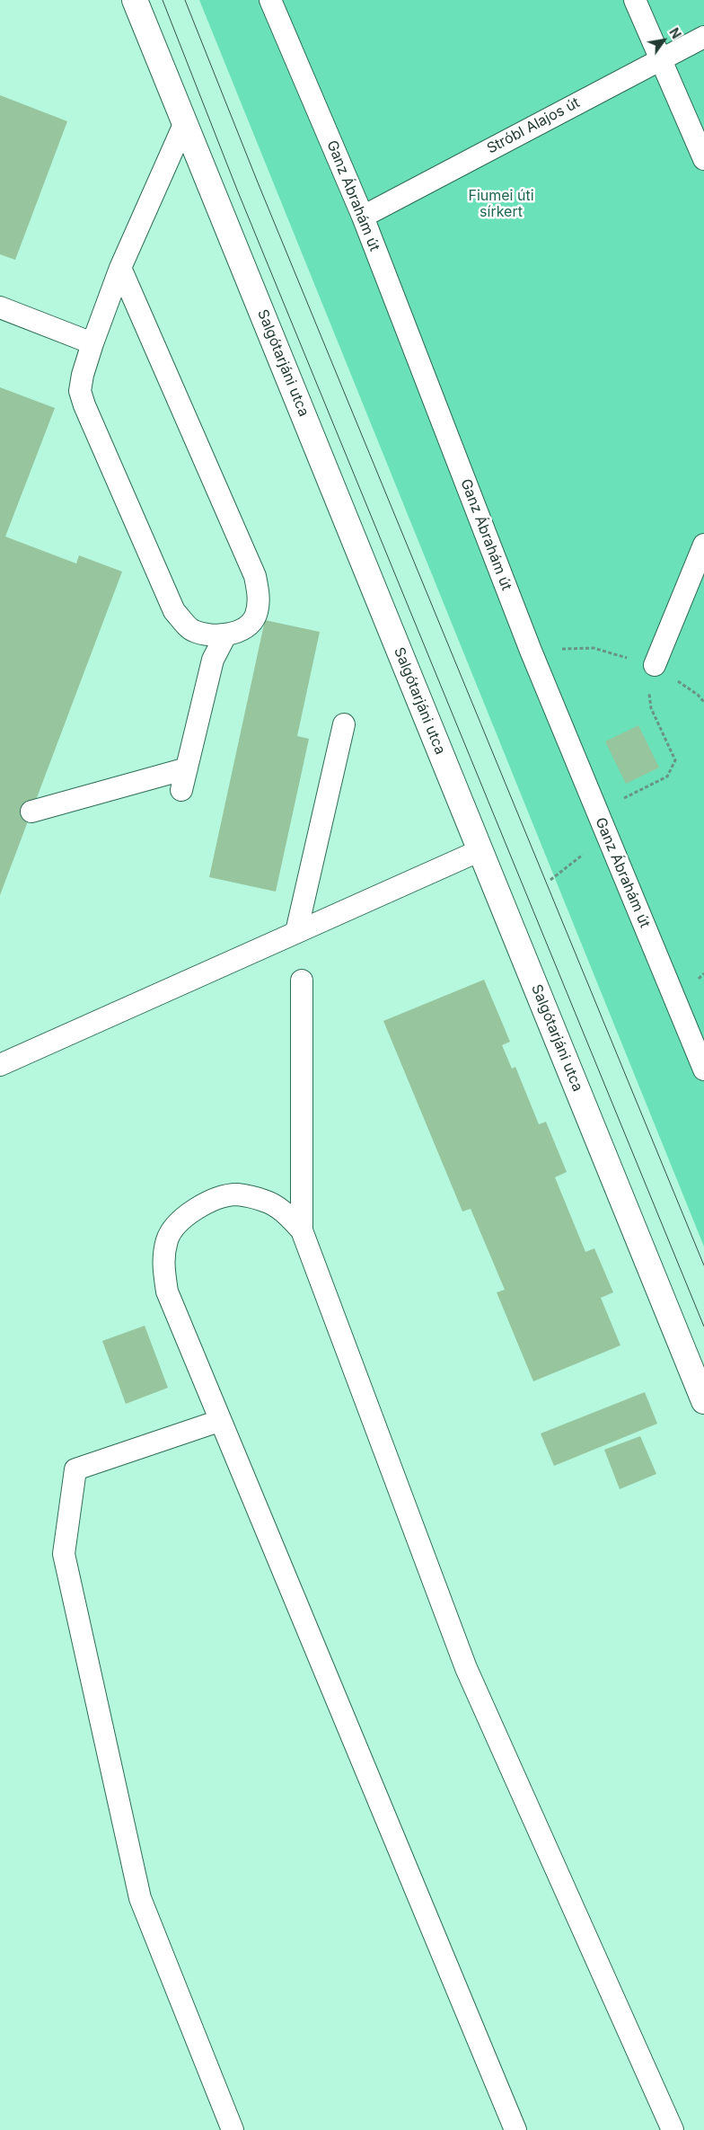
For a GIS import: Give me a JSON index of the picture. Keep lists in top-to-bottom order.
{
  "streets": {
    "street": ["Salgótarjáni utca"],
    "lane": ["Stróbl Alajos út", "Ganz Ábrahám út"]
  },
  "crossings": [
    ["Stróbl Alajos út", "Ganz Ábrahám út"]
  ],
  "parks": ["Fiumei úti sírkert"],
  "north": "top right"
}
